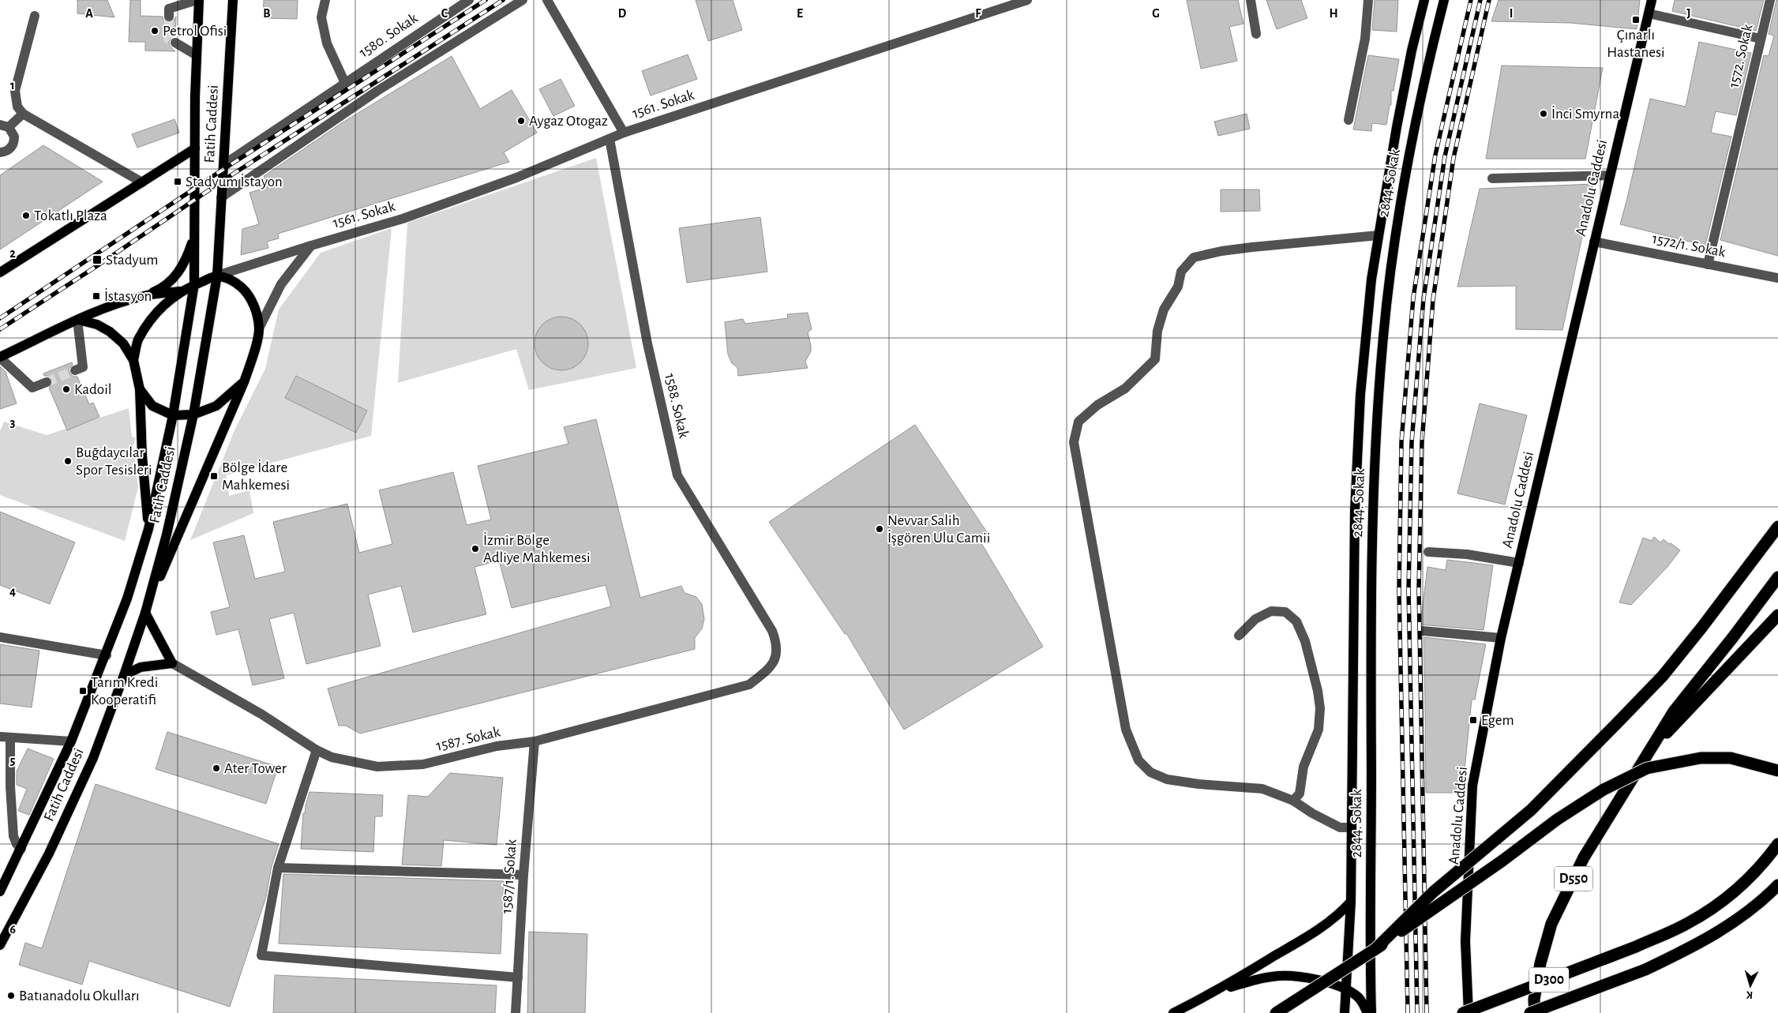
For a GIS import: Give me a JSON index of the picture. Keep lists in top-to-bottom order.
{
  "streets": {
    "highway": ["D550", "D300"],
    "main road": ["Fatih Caddesi", "2844. Sokak", "Anadolu Caddesi"],
    "street": [
      "1580. Sokak",
      "1572. Sokak",
      "1561. Sokak",
      "1572/1. Sokak",
      "1588. Sokak",
      "1587. Sokak",
      "1587/1. Sokak"
    ]
  },
  "crossings": [
    ["1580. Sokak", "Fatih Caddesi"],
    ["1572. Sokak", "1572/1. Sokak"],
    ["1561. Sokak", "Fatih Caddesi"],
    ["1561. Sokak", "1588. Sokak"],
    ["Anadolu Caddesi", "1572/1. Sokak"],
    ["1588. Sokak", "1587. Sokak"],
    ["1587. Sokak", "1587/1. Sokak"]
  ],
  "places": {
    "transit": [
      "Çınarlı Hastanesi",
      "Stadyum İstayon",
      "Stadyum",
      "İstasyon",
      "Bölge İdare Mahkemesi",
      "Tarım Kredi Kooperatifi",
      "Egem"
    ],
    "other": [
      "Petrol Ofisi",
      "İnci Smyrna",
      "Aygaz Otogaz",
      "Tokatlı Plaza",
      "Kadoil",
      "Buğdaycılar Spor Tesisleri",
      "Nevvar Salih İşgören Ulu Camii",
      "İzmir Bölge Adliye Mahkemesi",
      "Ater Tower",
      "Batıanadolu Okulları"
    ]
  },
  "north": "bottom",
  "grid": {
    "columns": [
      "A",
      "B",
      "C",
      "D",
      "E",
      "F",
      "G",
      "H",
      "I",
      "J"
    ],
    "rows": [
      "1",
      "2",
      "3",
      "4",
      "5",
      "6"
    ]
  }
}
